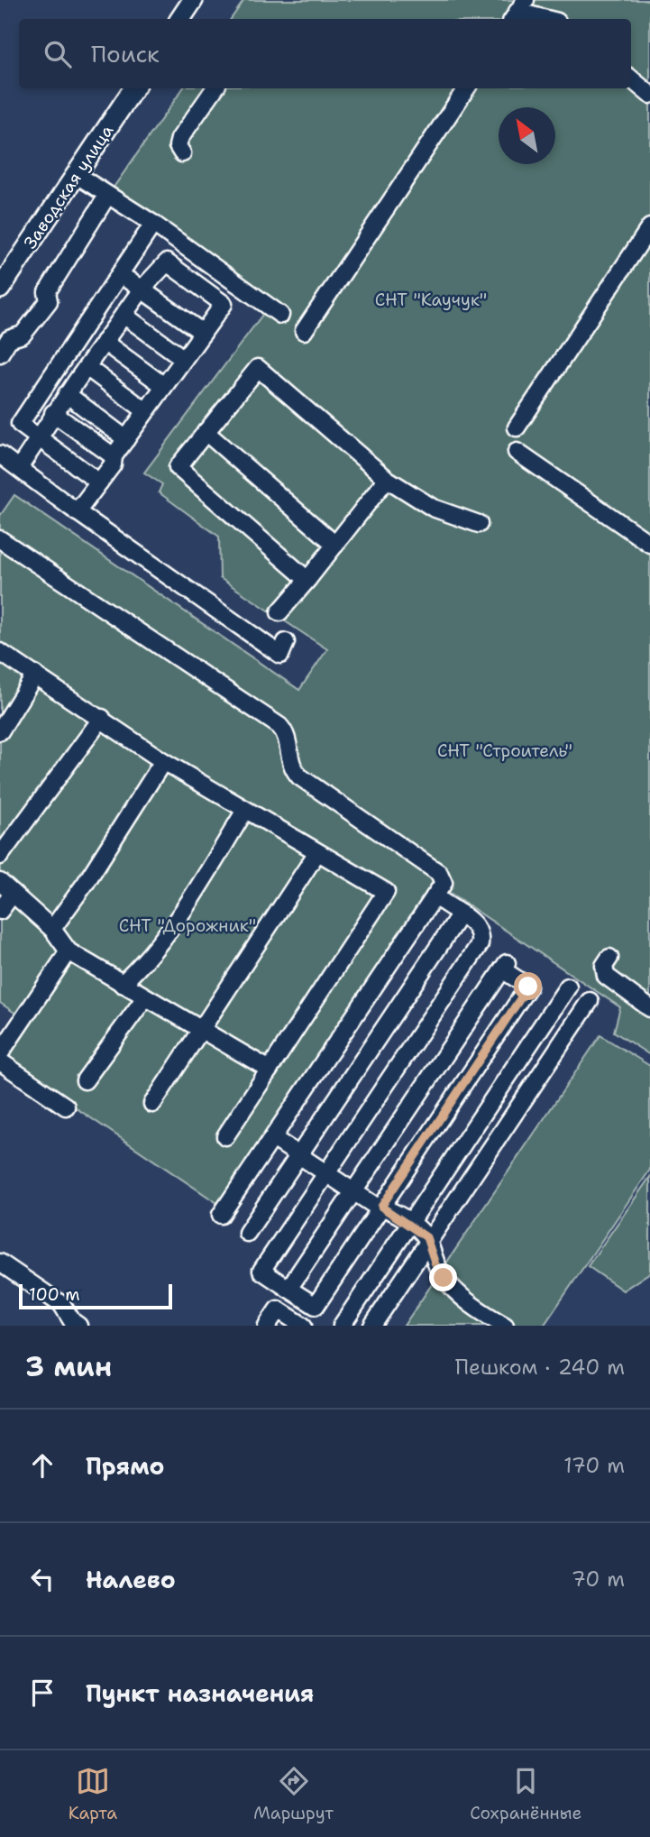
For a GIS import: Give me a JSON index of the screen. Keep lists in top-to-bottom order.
{
  "streets": {
    "main road": ["Заводская улица"]
  },
  "parks": ["СНТ \"Каучук\"", "СНТ \"Строитель\"", "СНТ \"Дорожник\""],
  "scale_bar": "100 m",
  "north": "top left",
  "page": {
    "search": "Поиск",
    "scale": "100 m",
    "heading": ["3 мин", "Пешком · 240 m"],
    "list": [
      ["Прямо", "170 m"],
      ["Налево", "70 m"],
      "Пункт назначения"
    ],
    "nav": ["Карта", "Маршрут", "Сохранённые"]
  }
}
